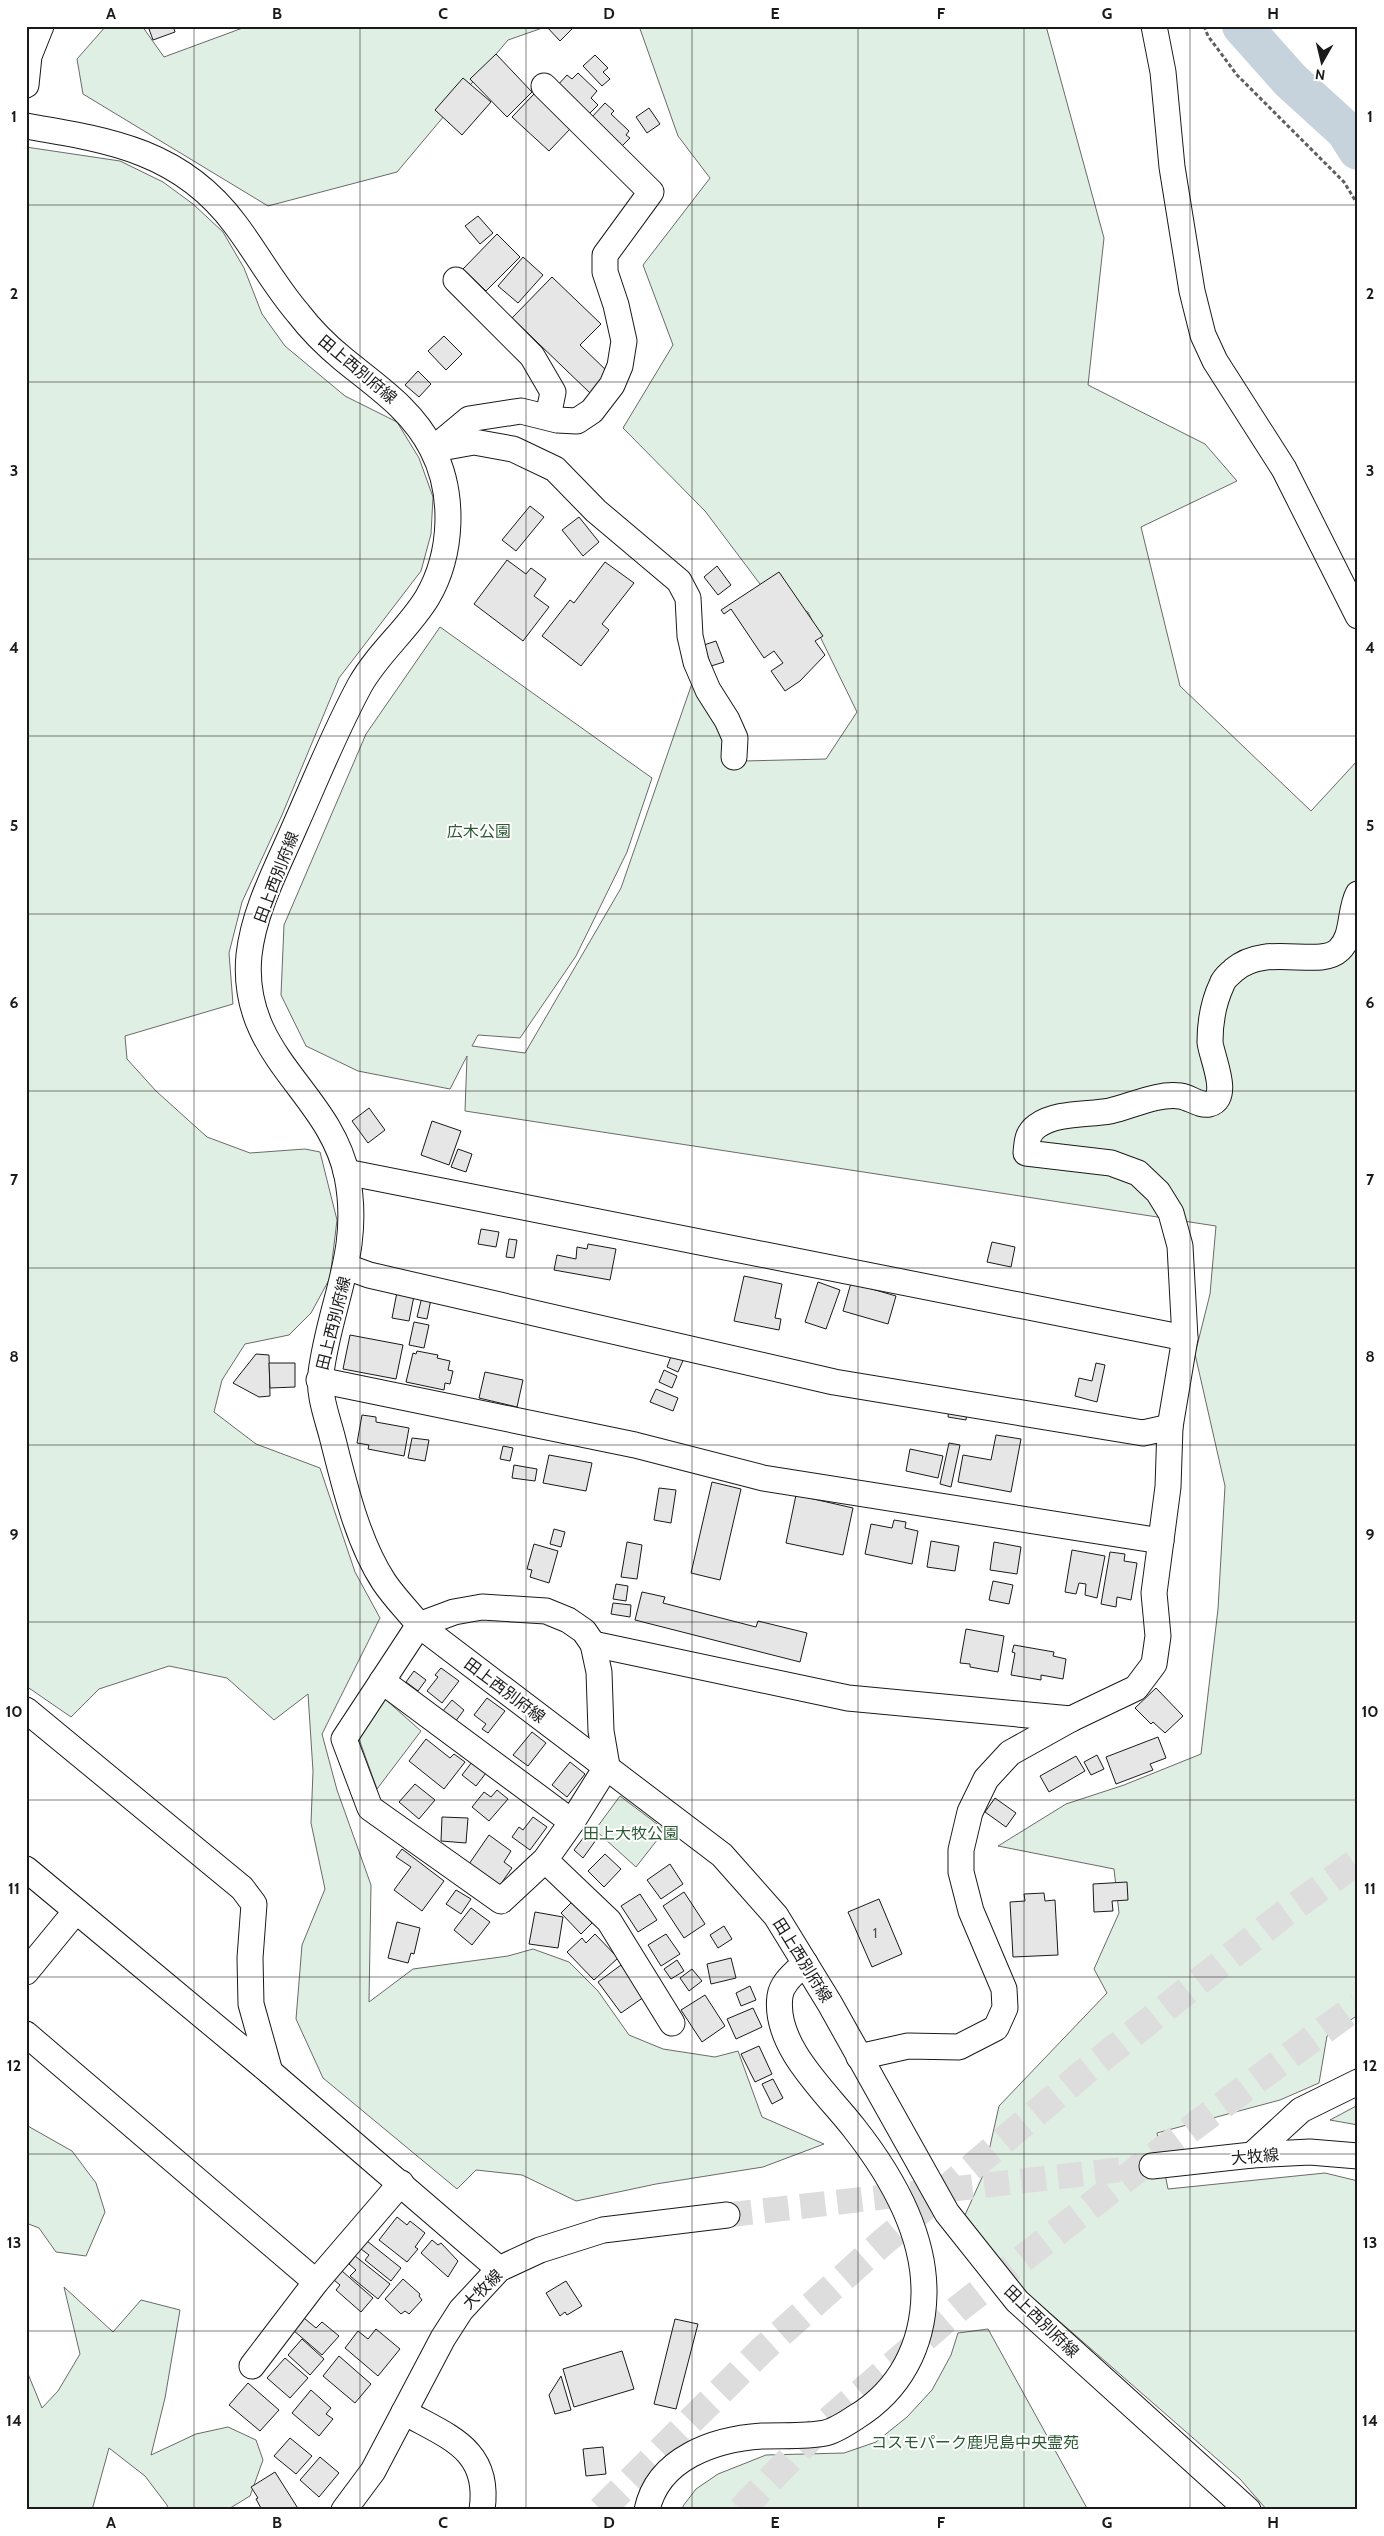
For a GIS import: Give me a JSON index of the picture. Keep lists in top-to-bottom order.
{
  "streets": {
    "street": ["田上西別府線", "大牧線"]
  },
  "parks": ["広木公園", "田上大牧公園", "コスモパーク鹿児島中央霊苑"],
  "house_numbers": ["1"],
  "north": "bottom",
  "grid": {
    "columns": [
      "A",
      "B",
      "C",
      "D",
      "E",
      "F",
      "G",
      "H"
    ],
    "rows": [
      "1",
      "2",
      "3",
      "4",
      "5",
      "6",
      "7",
      "8",
      "9",
      "10",
      "11",
      "12",
      "13",
      "14"
    ]
  }
}
